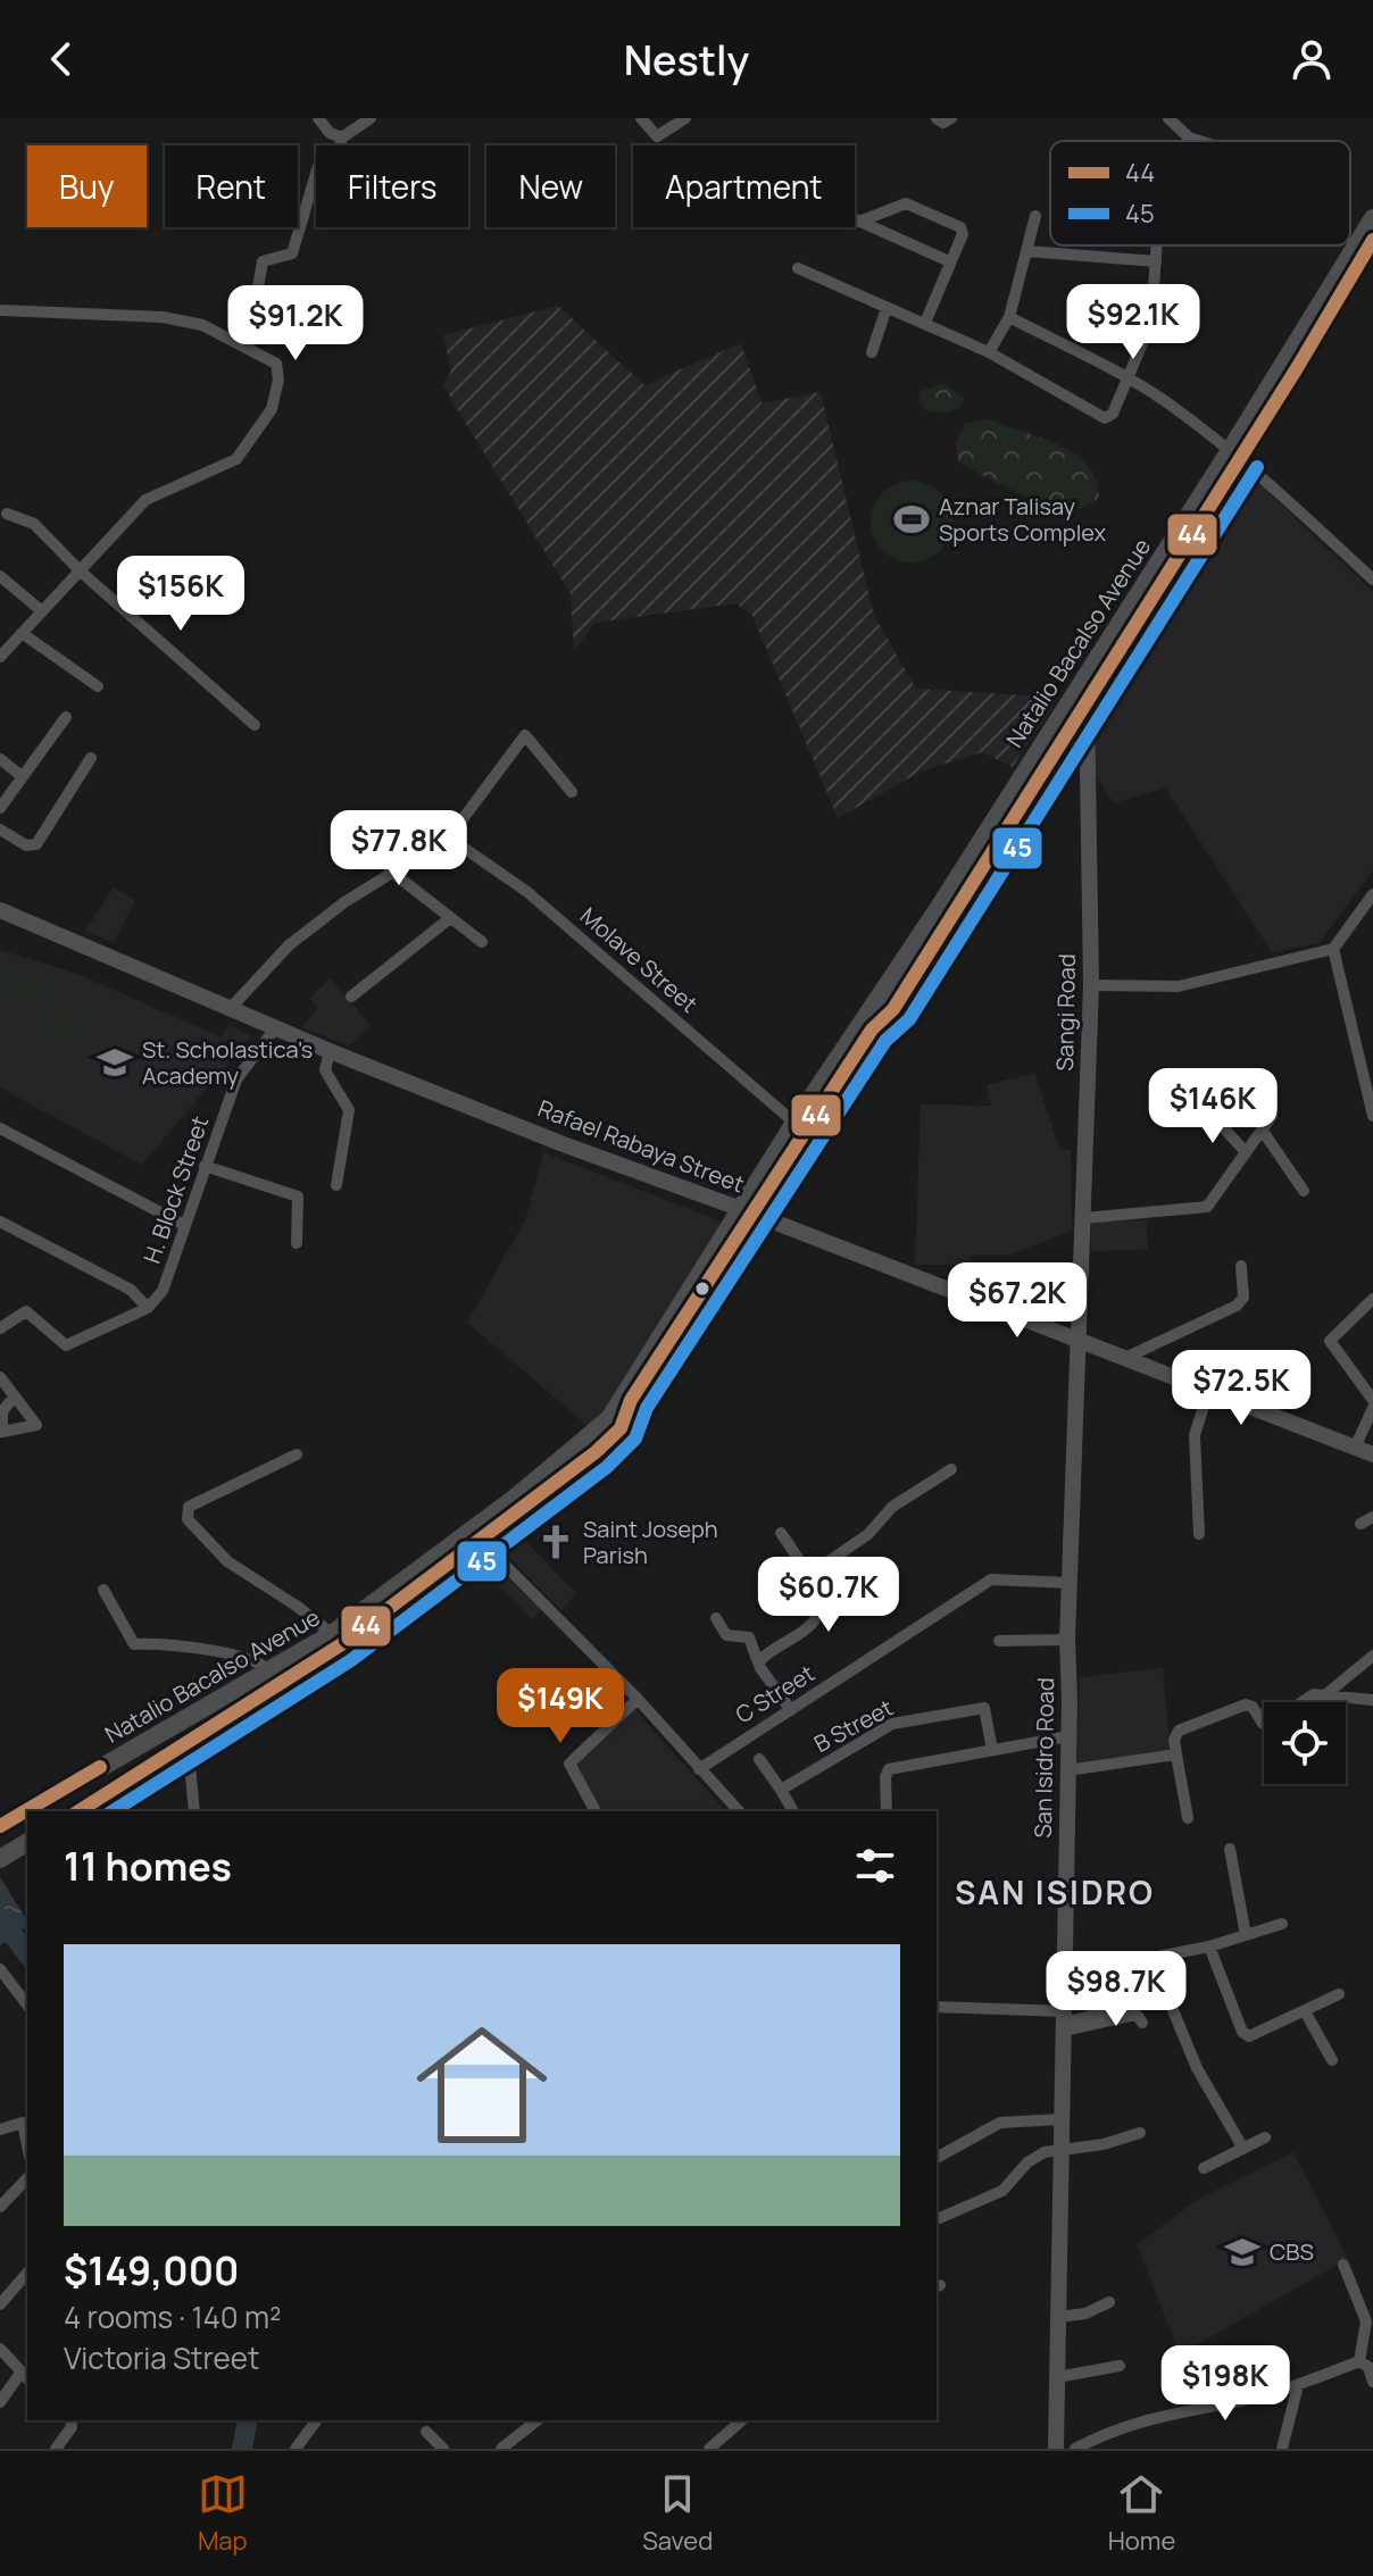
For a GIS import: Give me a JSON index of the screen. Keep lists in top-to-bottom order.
{
  "streets": {
    "main road": ["Natalio Bacalso Avenue"],
    "street": [
      "Molave Street",
      "Sangi Road",
      "Rafael Rabaya Street",
      "H. Block Street",
      "C Street",
      "B Street",
      "San Isidro Road"
    ]
  },
  "crossings": [
    ["Natalio Bacalso Avenue", "Molave Street"],
    ["Natalio Bacalso Avenue", "Sangi Road"],
    ["Natalio Bacalso Avenue", "Rafael Rabaya Street"],
    ["Sangi Road", "Rafael Rabaya Street"],
    ["Sangi Road", "San Isidro Road"],
    ["Rafael Rabaya Street", "H. Block Street"],
    ["Rafael Rabaya Street", "San Isidro Road"],
    ["C Street", "San Isidro Road"]
  ],
  "districts": ["SAN ISIDRO"],
  "places": {
    "sports": ["Aznar Talisay Sports Complex"],
    "school or university": ["St. Scholastica's Academy", "CBS"],
    "church": ["Saint Joseph Parish"]
  },
  "lines": ["transit line 44", "transit line 45"],
  "legend": ["44", "45"],
  "page": {
    "header": "Nestly",
    "chip": [
      "Buy",
      "Rent",
      "Filters",
      "New",
      "Apartment"
    ],
    "price": [
      "$92.1K",
      "$91.2K",
      "$156K",
      "$77.8K",
      "$146K",
      "$67.2K",
      "$72.5K",
      "$60.7K",
      "$149K",
      "$98.7K",
      "$198K"
    ],
    "heading": "11 homes",
    "list": [
      {
        "name": "$149,000",
        "note": "4 rooms · 140 m² · Victoria Street"
      }
    ],
    "tabs": ["Map", "Saved", "Home"]
  }
}
